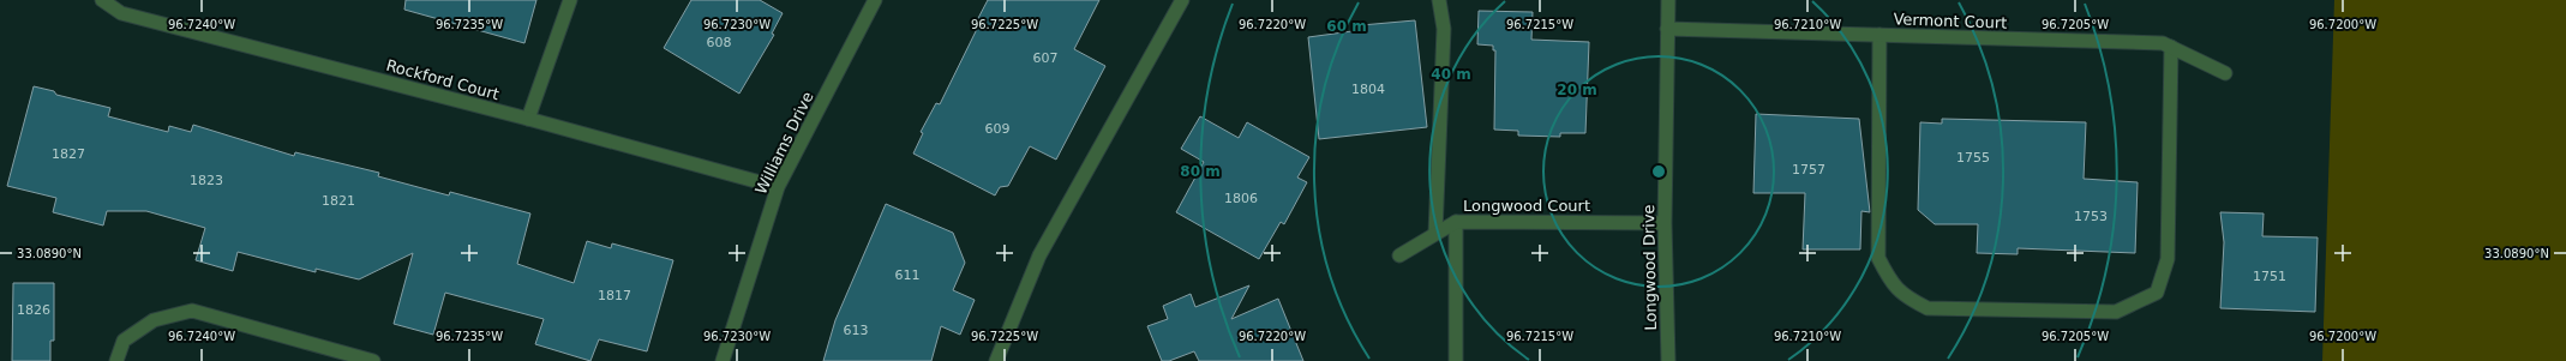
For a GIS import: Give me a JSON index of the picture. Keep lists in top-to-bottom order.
{
  "streets": {
    "street": [
      "Vermont Court",
      "Rockford Court",
      "Williams Drive",
      "Longwood Court",
      "Longwood Drive"
    ]
  },
  "crossings": [
    ["Vermont Court", "Longwood Drive"],
    ["Rockford Court", "Williams Drive"],
    ["Longwood Court", "Longwood Drive"]
  ],
  "house_numbers": [
    "608",
    "607",
    "1804",
    "609",
    "1827",
    "1755",
    "1757",
    "1823",
    "1806",
    "1821",
    "1753",
    "611",
    "1751",
    "1817",
    "1826",
    "613"
  ],
  "coordinates": [
    "96.7240°W",
    "96.7235°W",
    "96.7230°W",
    "96.7225°W",
    "96.7220°W",
    "96.7215°W",
    "96.7210°W",
    "96.7205°W",
    "96.7200°W",
    "33.0890°N"
  ],
  "rings": [
    "60 m",
    "40 m",
    "20 m",
    "80 m"
  ]
}
